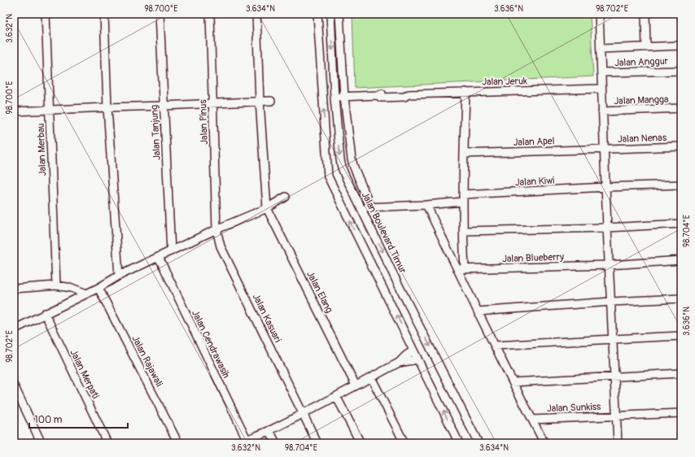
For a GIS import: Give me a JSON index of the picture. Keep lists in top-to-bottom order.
{
  "streets": {
    "street": [
      "Jalan Anggur",
      "Jalan Jeruk",
      "Jalan Mangga",
      "Jalan Pinus",
      "Jalan Tanjung",
      "Jalan Nenas",
      "Jalan Apel",
      "Jalan Merbau",
      "Jalan Kiwi",
      "Jalan Boulevard Timur",
      "Jalan Blueberry",
      "Jalan Elang",
      "Jalan Kasuari",
      "Jalan Cendrawasih",
      "Jalan Rajawali",
      "Jalan Merpati",
      "Jalan Sunkiss"
    ]
  },
  "crossings": [
    ["Jalan Jeruk", "Jalan Boulevard Timur"],
    ["Jalan Pinus", "Jalan Kasuari"],
    ["Jalan Nenas", "Jalan Apel"],
    ["Jalan Kiwi", "Jalan Boulevard Timur"]
  ],
  "scale_bar": "100 m",
  "coordinates": [
    "98.700°E",
    "3.634°N",
    "3.636°N",
    "98.702°E",
    "3.632°N",
    "98.704°E"
  ]
}
